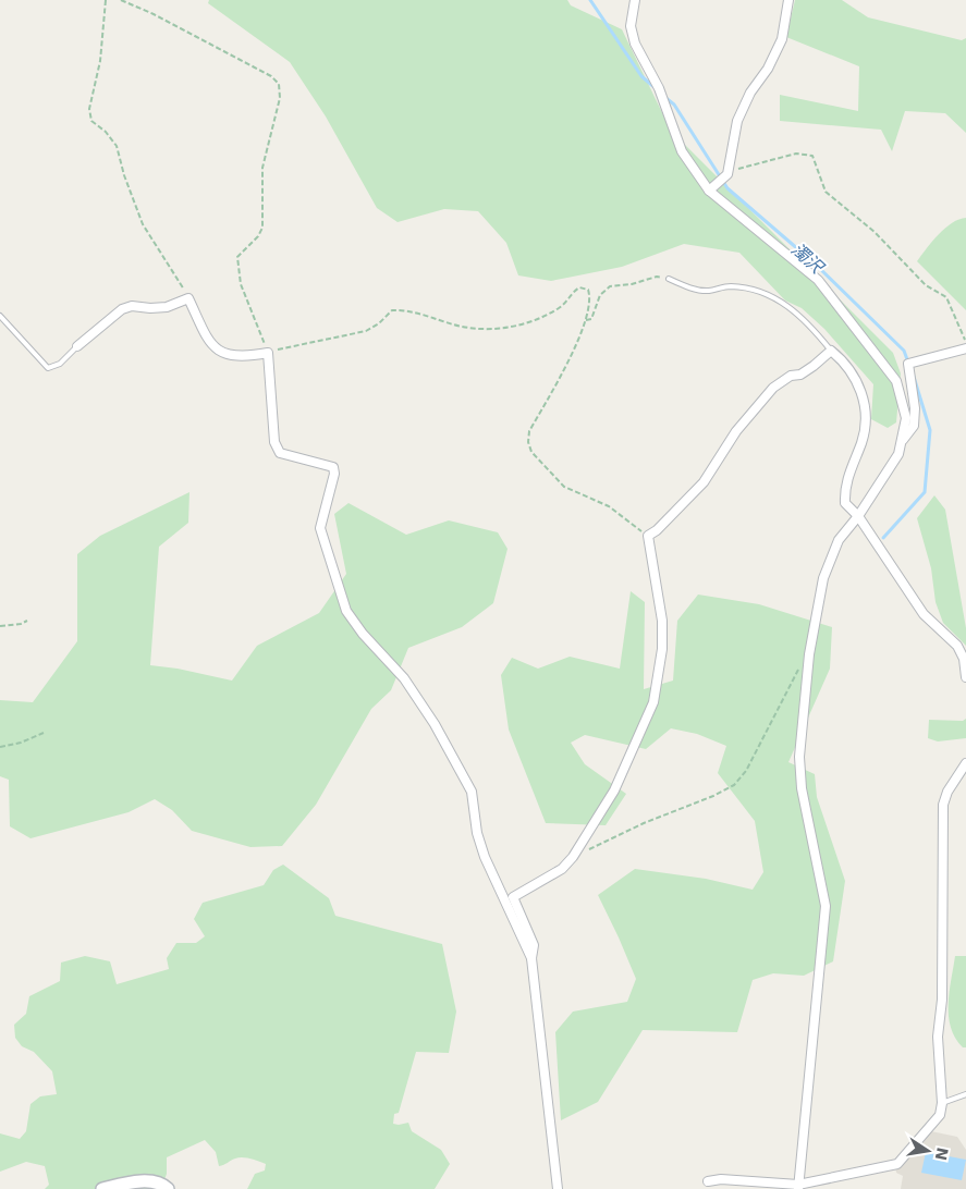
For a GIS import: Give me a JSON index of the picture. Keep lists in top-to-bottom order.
{
  "water": ["濁沢"],
  "north": "right"
}
